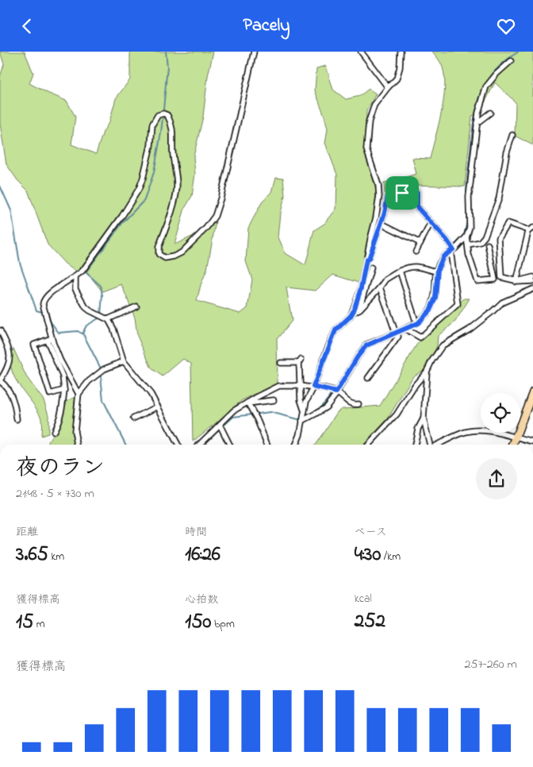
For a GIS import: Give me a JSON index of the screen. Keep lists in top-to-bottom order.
{
  "page": {
    "header": "Pacely",
    "heading": ["夜のラン", "21:48 · 5 × 730 m"],
    "stats": [
      ["距離", "3.65 km"],
      ["時間", "16:26"],
      ["ペース", "4:30 /km"],
      ["獲得標高", "15 m"],
      ["心拍数", "150 bpm"],
      ["kcal", "252"]
    ],
    "chart": ["獲得標高", "257–260 m"]
  }
}
